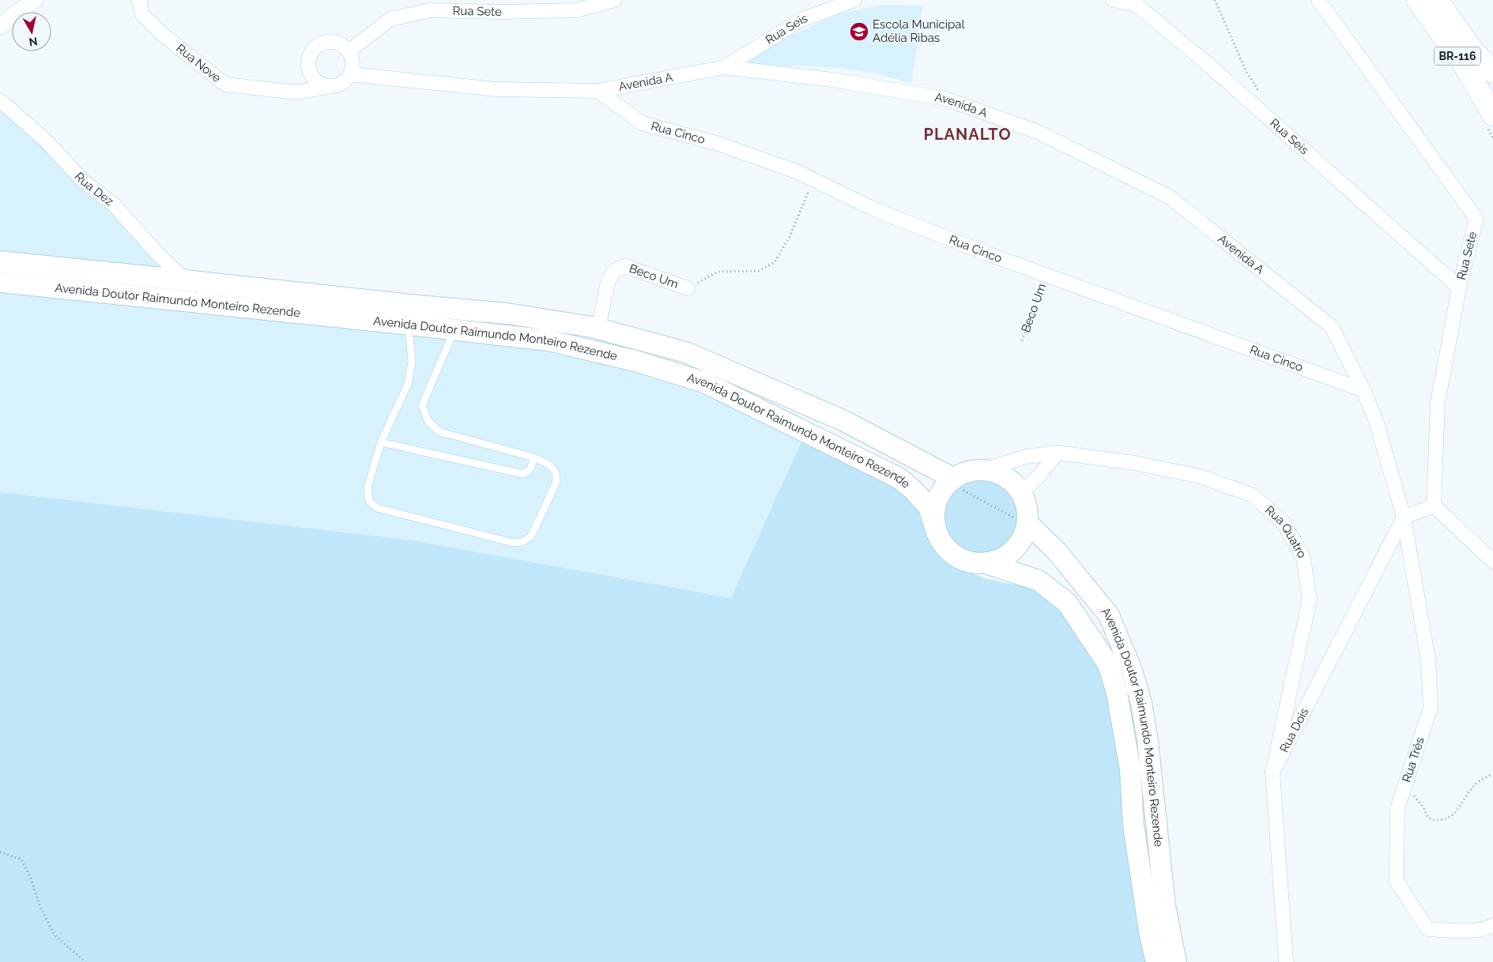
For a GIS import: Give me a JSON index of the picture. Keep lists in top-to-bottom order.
{
  "streets": {
    "highway": ["BR-116"],
    "main road": ["Avenida Doutor Raimundo Monteiro Rezende"],
    "street": [
      "Rua Sete",
      "Rua Seis",
      "Rua Nove",
      "Avenida A",
      "Rua Cinco",
      "Rua Dez",
      "Beco Um",
      "Rua Quatro",
      "Rua Dois",
      "Rua Três"
    ]
  },
  "crossings": [
    ["Rua Sete", "Rua Seis"],
    ["Rua Sete", "Rua Nove"],
    ["Rua Sete", "Avenida A"],
    ["Rua Seis", "Avenida A"],
    ["Rua Nove", "Avenida A"],
    ["Avenida A", "Rua Cinco"],
    ["Avenida A", "Rua Dois"],
    ["Avenida A", "Rua Três"],
    ["Rua Cinco", "Beco Um"],
    ["Rua Dez", "Avenida Doutor Raimundo Monteiro Rezende"],
    ["Beco Um", "Avenida Doutor Raimundo Monteiro Rezende"],
    ["Rua Quatro", "Rua Dois"],
    ["Rua Dois", "Rua Três"]
  ],
  "districts": ["PLANALTO"],
  "places": {
    "school or university": ["Escola Municipal Adélia Ribas"]
  },
  "north": "bottom"
}
